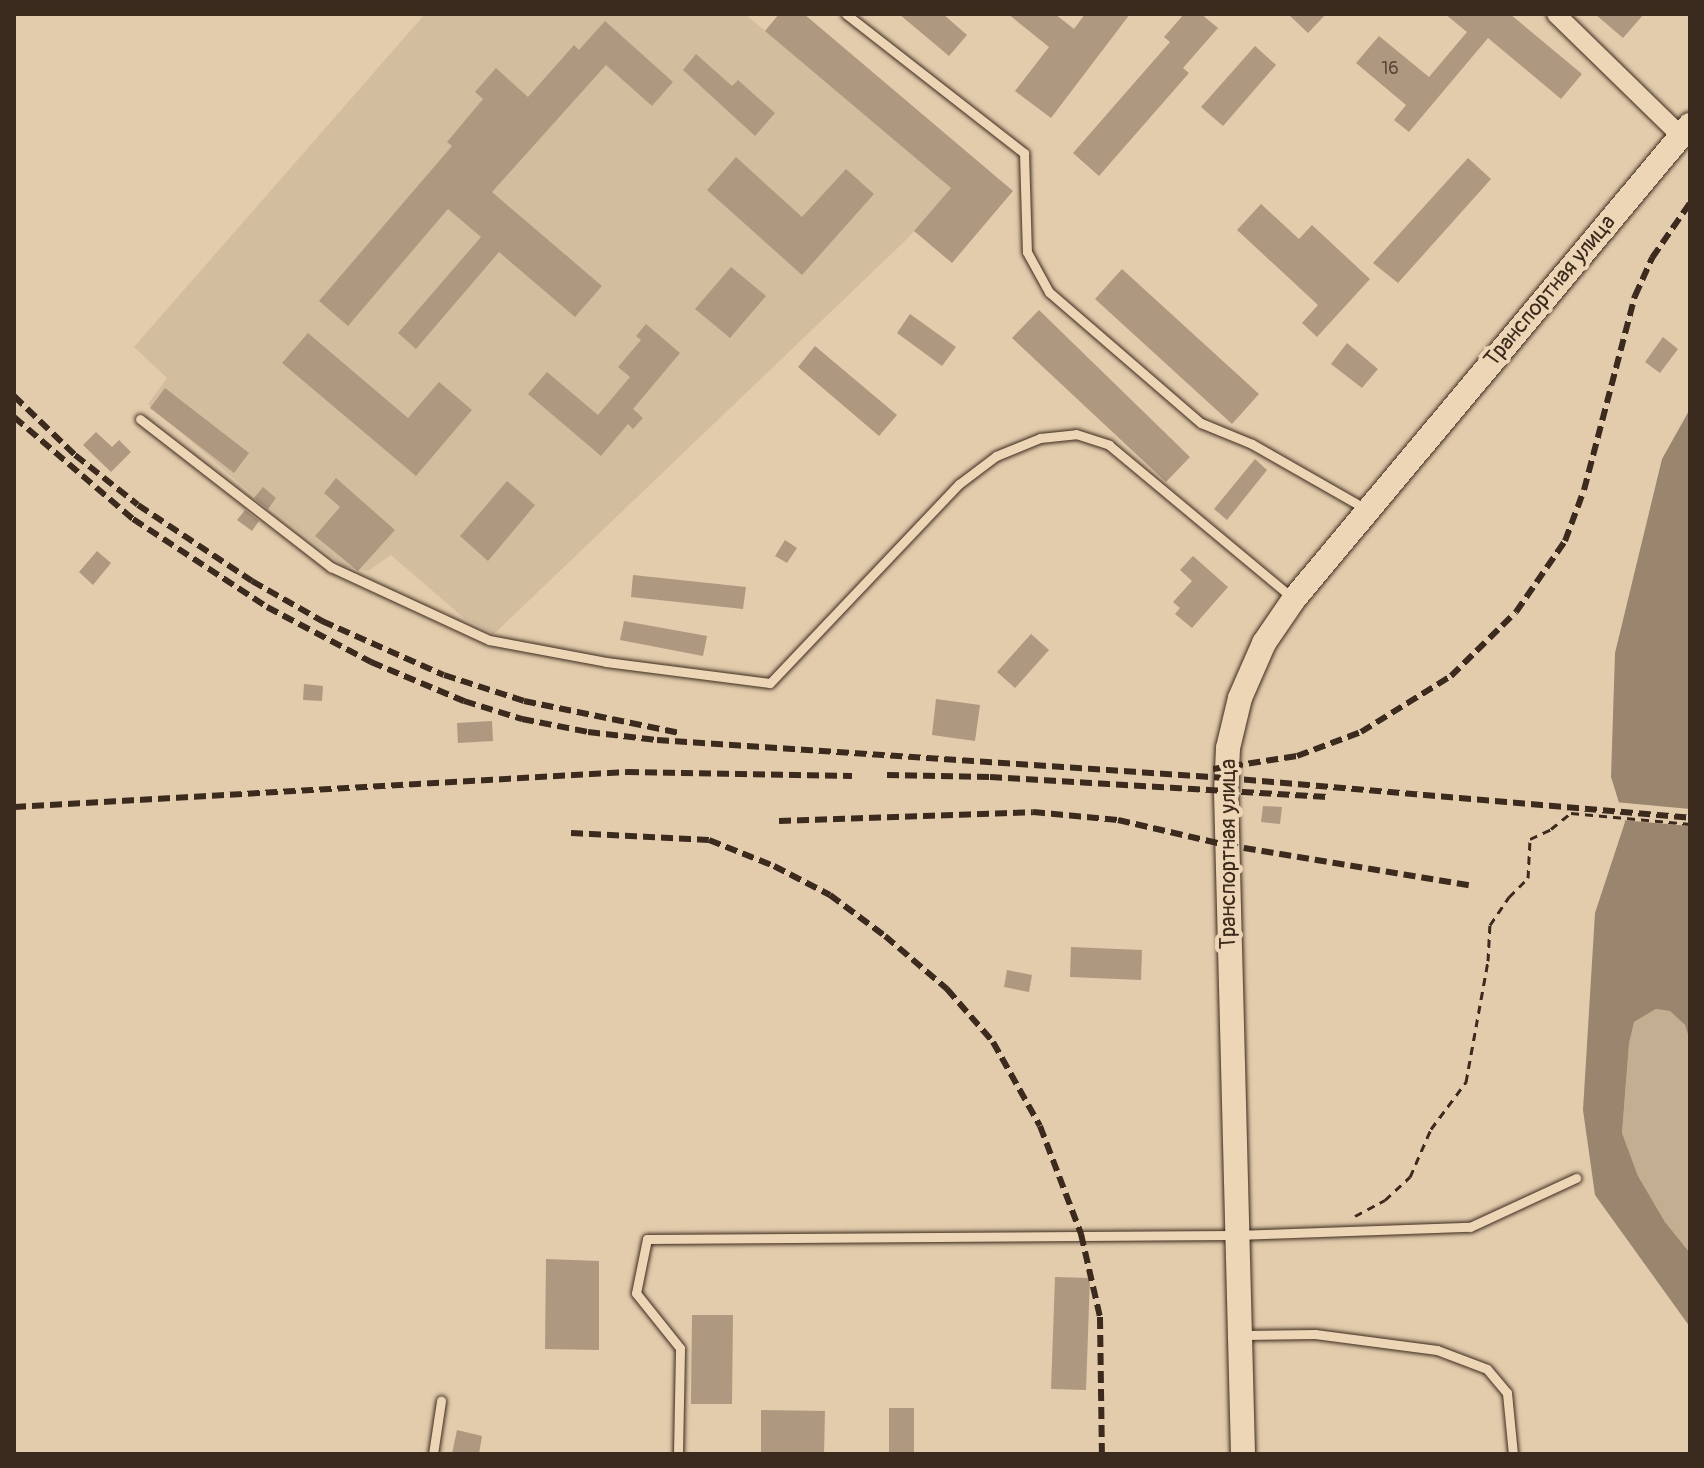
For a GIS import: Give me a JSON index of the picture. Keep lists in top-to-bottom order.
{
  "streets": {
    "street": ["Транспортная улица"]
  },
  "house_numbers": ["16"]
}
